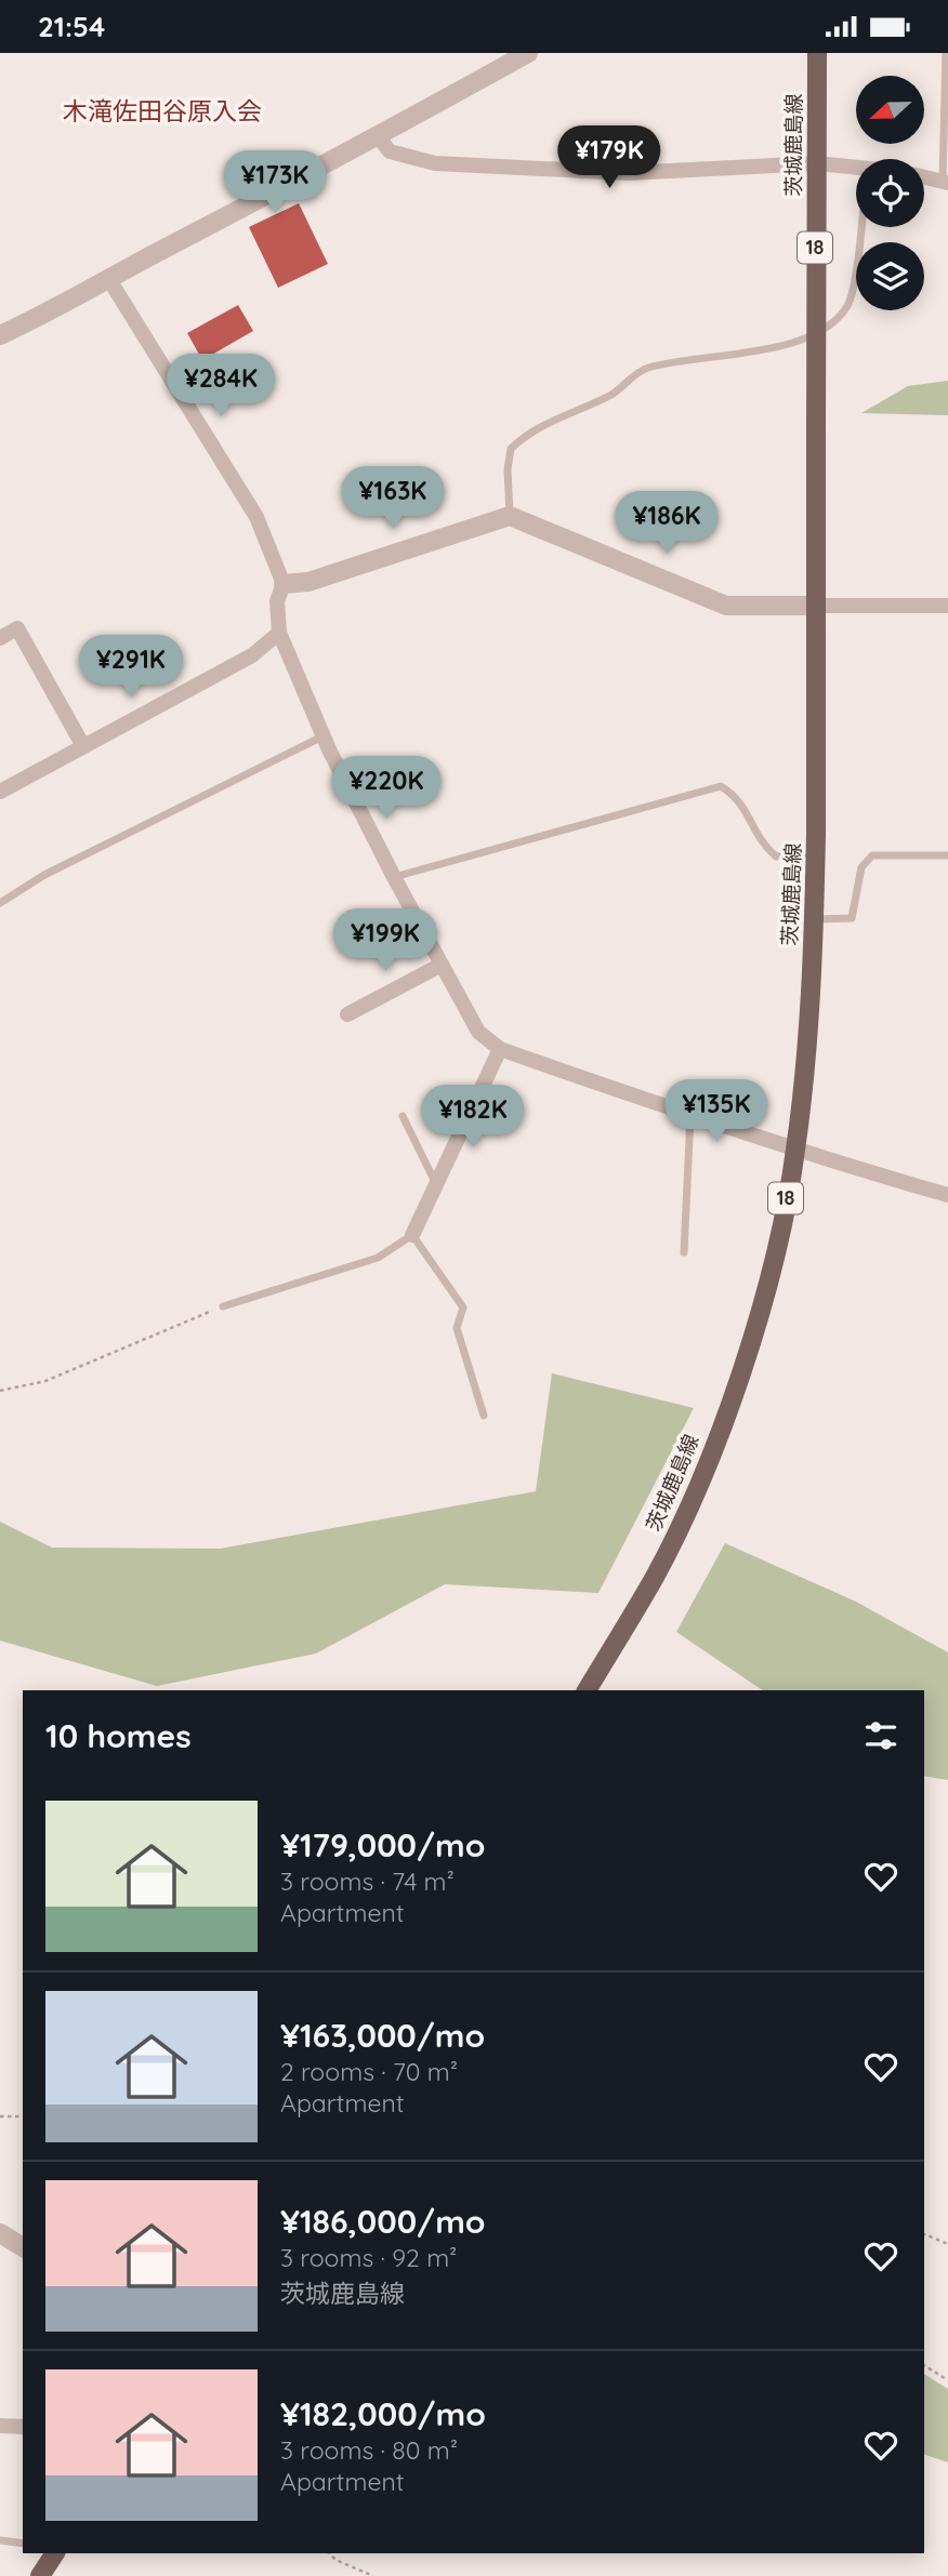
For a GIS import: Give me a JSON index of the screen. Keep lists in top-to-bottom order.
{
  "streets": {
    "main road": ["茨城鹿島線", "18"]
  },
  "districts": ["木滝佐田谷原入会"],
  "north": "left",
  "page": {
    "status": "21:54",
    "price": [
      "¥179K",
      "¥173K",
      "¥284K",
      "¥163K",
      "¥186K",
      "¥291K",
      "¥220K",
      "¥199K",
      "¥135K",
      "¥182K"
    ],
    "heading": "10 homes",
    "list": [
      {
        "name": "¥179,000/mo",
        "note": "3 rooms · 74 m² · Apartment"
      },
      {
        "name": "¥163,000/mo",
        "note": "2 rooms · 70 m² · Apartment"
      },
      {
        "name": "¥186,000/mo",
        "note": "3 rooms · 92 m² · 茨城鹿島線"
      },
      {
        "name": "¥182,000/mo",
        "note": "3 rooms · 80 m² · Apartment"
      }
    ]
  }
}
